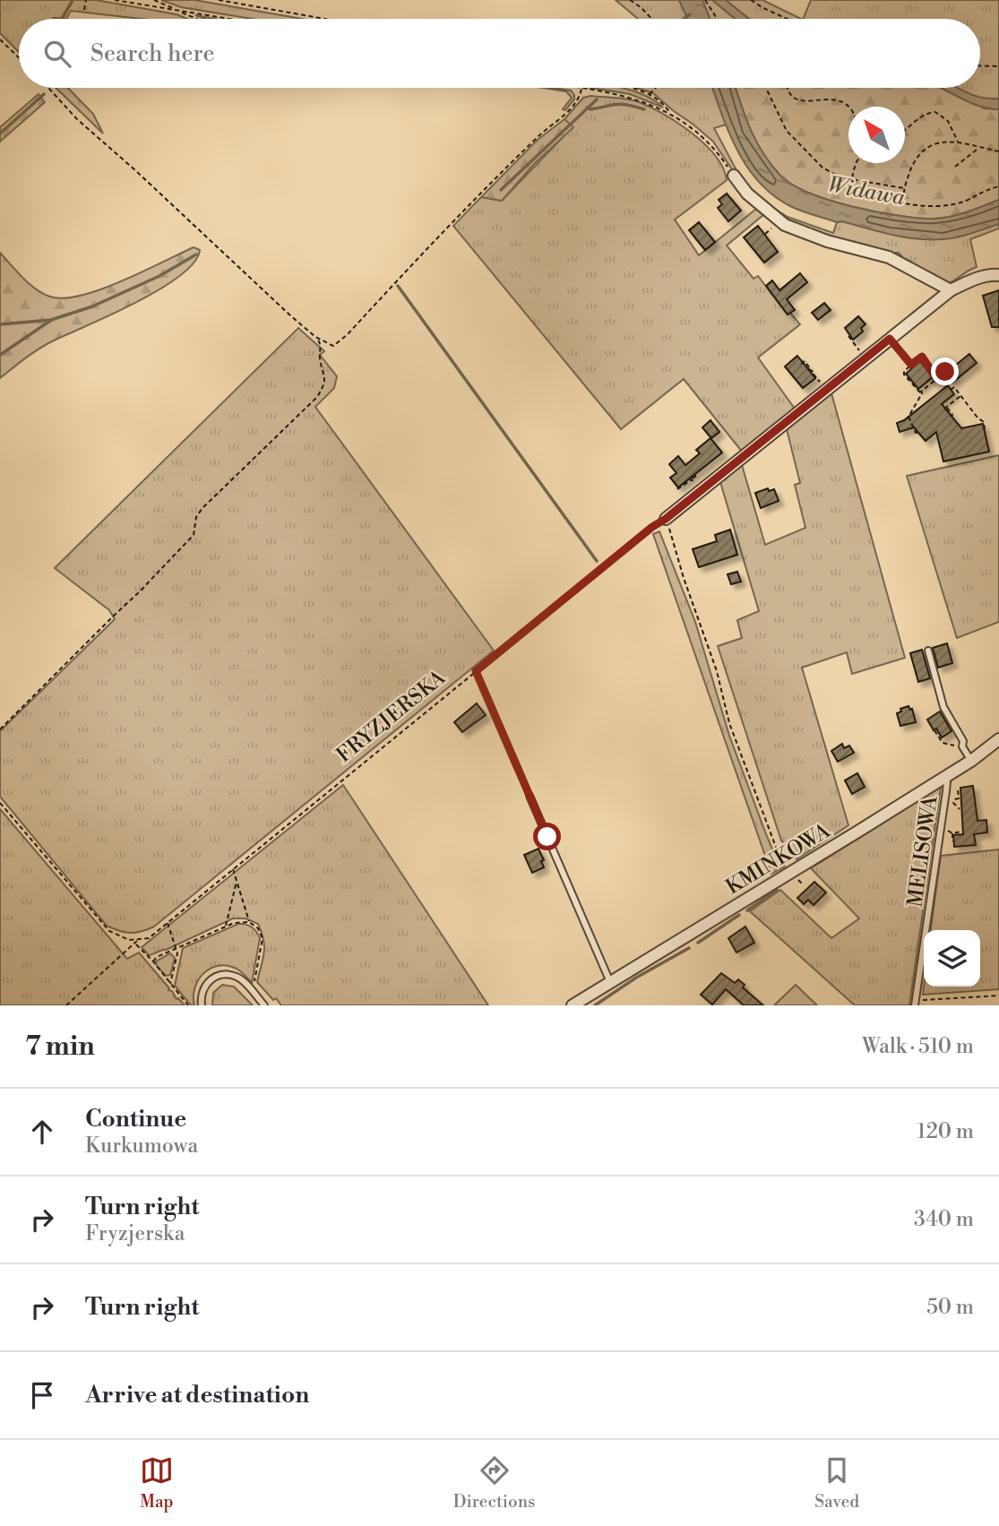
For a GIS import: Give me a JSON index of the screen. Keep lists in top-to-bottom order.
{
  "streets": {
    "street": ["KMINKOWA"],
    "lane": ["MELISOWA"],
    "path": ["FRYZJERSKA"]
  },
  "crossings": [
    ["MELISOWA", "KMINKOWA"]
  ],
  "water": ["Widawa"],
  "north": "top left",
  "page": {
    "search": "Search here",
    "heading": ["7 min", "Walk · 510 m"],
    "list": [
      ["Continue", "Kurkumowa", "120 m"],
      ["Turn right", "Fryzjerska", "340 m"],
      ["Turn right", "50 m"],
      "Arrive at destination"
    ],
    "nav": ["Map", "Directions", "Saved"]
  }
}
